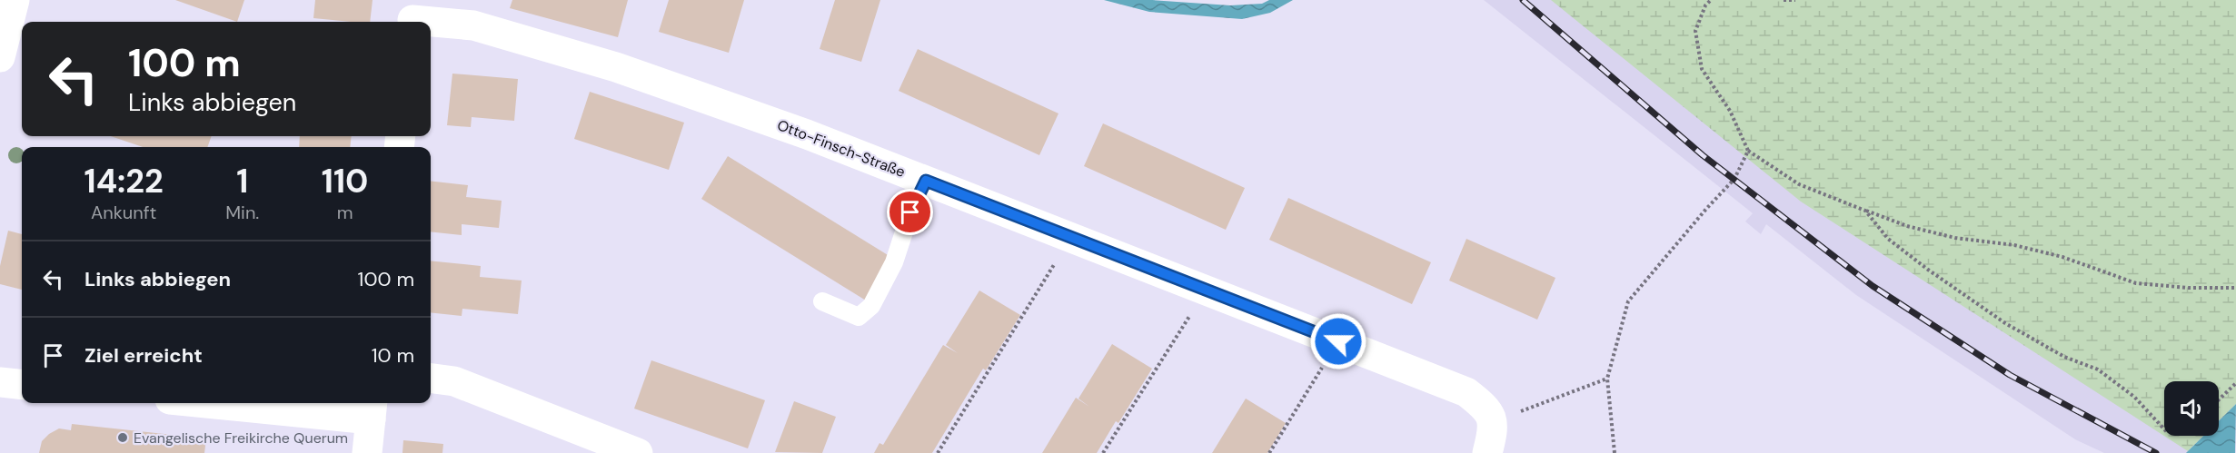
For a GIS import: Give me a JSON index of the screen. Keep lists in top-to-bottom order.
{
  "streets": {
    "street": ["Otto-Finsch-Straße"]
  },
  "places": ["Evangelische Freikirche Querum"],
  "page": {
    "turn": ["100 m", "Links abbiegen"],
    "eta": [
      "14:22",
      "Ankunft",
      "1",
      "Min.",
      "110",
      "m"
    ],
    "list": [
      {
        "name": "Links abbiegen",
        "value": "100 m"
      },
      {
        "name": "Ziel erreicht",
        "value": "10 m"
      }
    ]
  }
}
